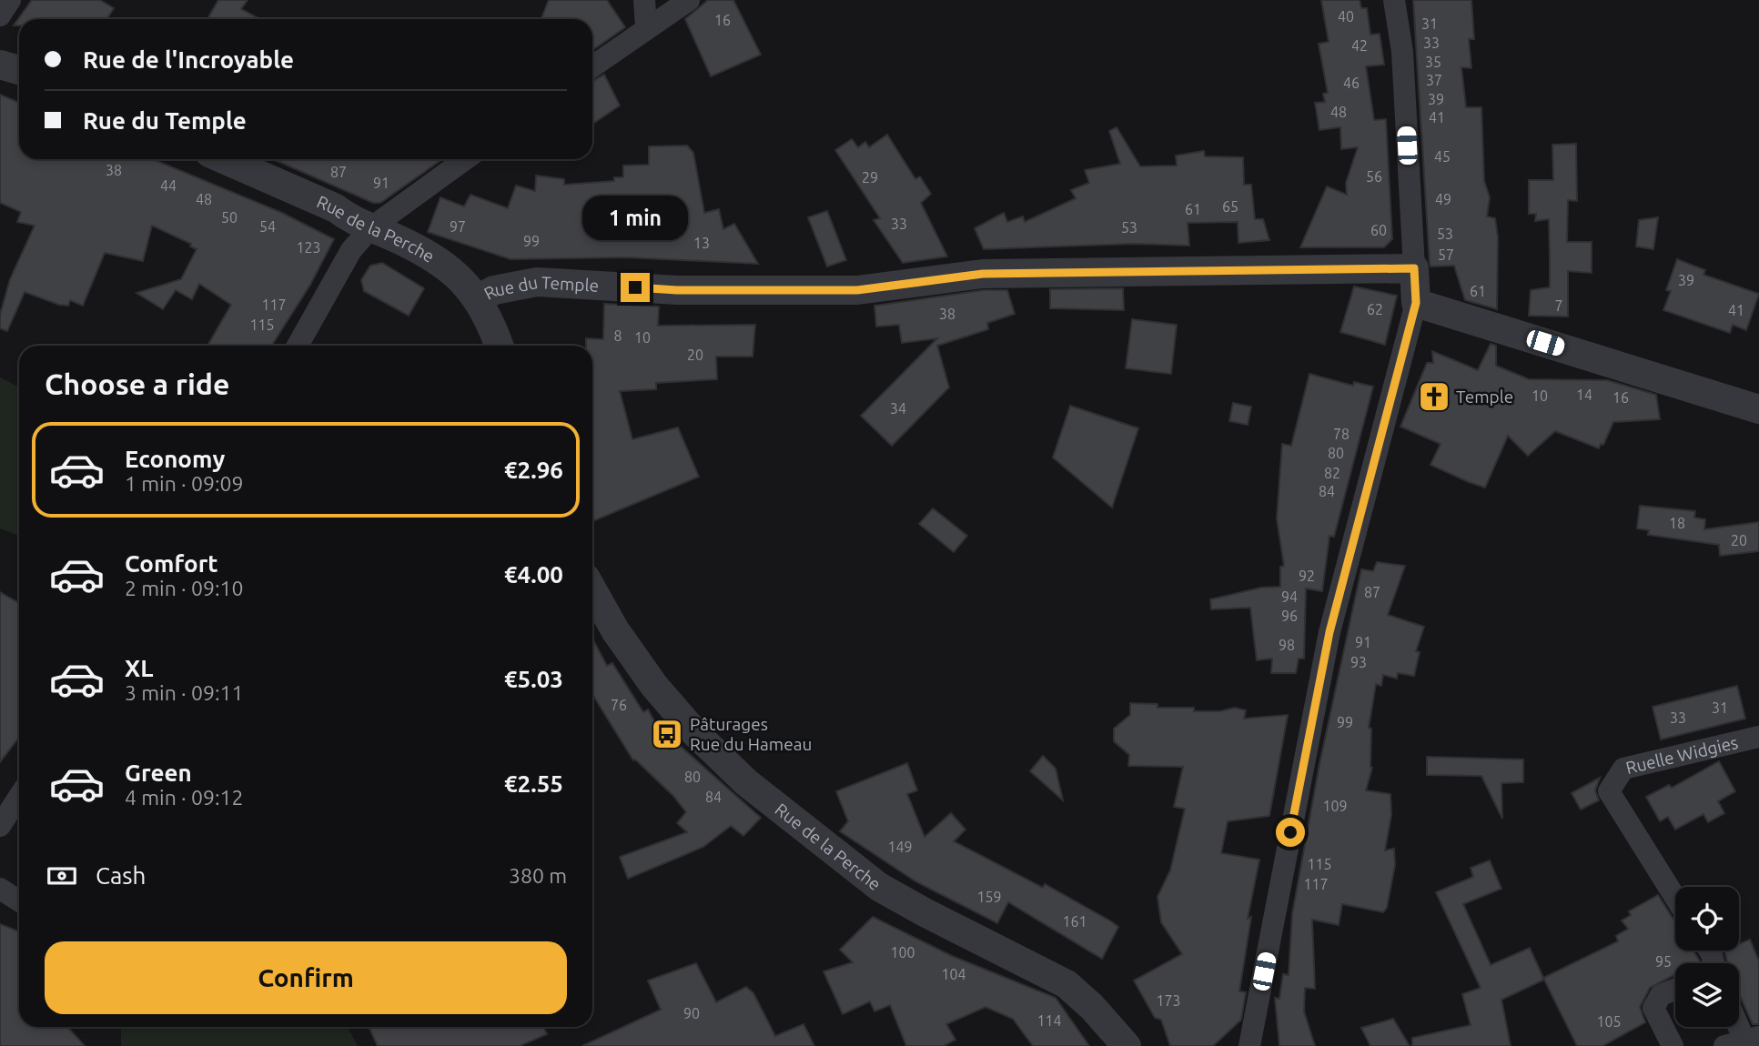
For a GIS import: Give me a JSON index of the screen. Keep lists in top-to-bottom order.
{
  "streets": {
    "street": ["Rue de la Perche", "Rue du Temple", "Ruelle Widgies"]
  },
  "crossings": [
    ["Rue de la Perche", "Rue du Temple"]
  ],
  "places": {
    "church": ["Temple"],
    "bus stop": ["Pâturages Rue du Hameau"]
  },
  "house_numbers": [
    "40",
    "16",
    "31",
    "33",
    "42",
    "35",
    "37",
    "46",
    "39",
    "48",
    "41",
    "45",
    "38",
    "87",
    "56",
    "29",
    "91",
    "44",
    "48",
    "49",
    "65",
    "61",
    "50",
    "33",
    "54",
    "97",
    "53",
    "60",
    "53",
    "99",
    "13",
    "123",
    "57",
    "39",
    "61",
    "117",
    "7",
    "62",
    "41",
    "38",
    "115",
    "8",
    "10",
    "20",
    "14",
    "10",
    "16",
    "34",
    "78",
    "80",
    "82",
    "84",
    "18",
    "20",
    "92",
    "87",
    "94",
    "96",
    "91",
    "98",
    "93",
    "76",
    "31",
    "33",
    "99",
    "80",
    "84",
    "109",
    "149",
    "115",
    "117",
    "159",
    "161",
    "100",
    "95",
    "104",
    "173",
    "90",
    "114",
    "105"
  ],
  "page": {
    "banner": ["Rue de l'Incroyable", "Rue du Temple"],
    "bubble": "1 min",
    "heading": "Choose a ride",
    "list": [
      {
        "name": "Economy",
        "note": "1 min · 09:09",
        "value": "€2.96"
      },
      {
        "name": "Comfort",
        "note": "2 min · 09:10",
        "value": "€4.00"
      },
      {
        "name": "XL",
        "note": "3 min · 09:11",
        "value": "€5.03"
      },
      {
        "name": "Green",
        "note": "4 min · 09:12",
        "value": "€2.55"
      }
    ],
    "pay": ["Cash", "380 m"],
    "buttons": "Confirm"
  }
}
